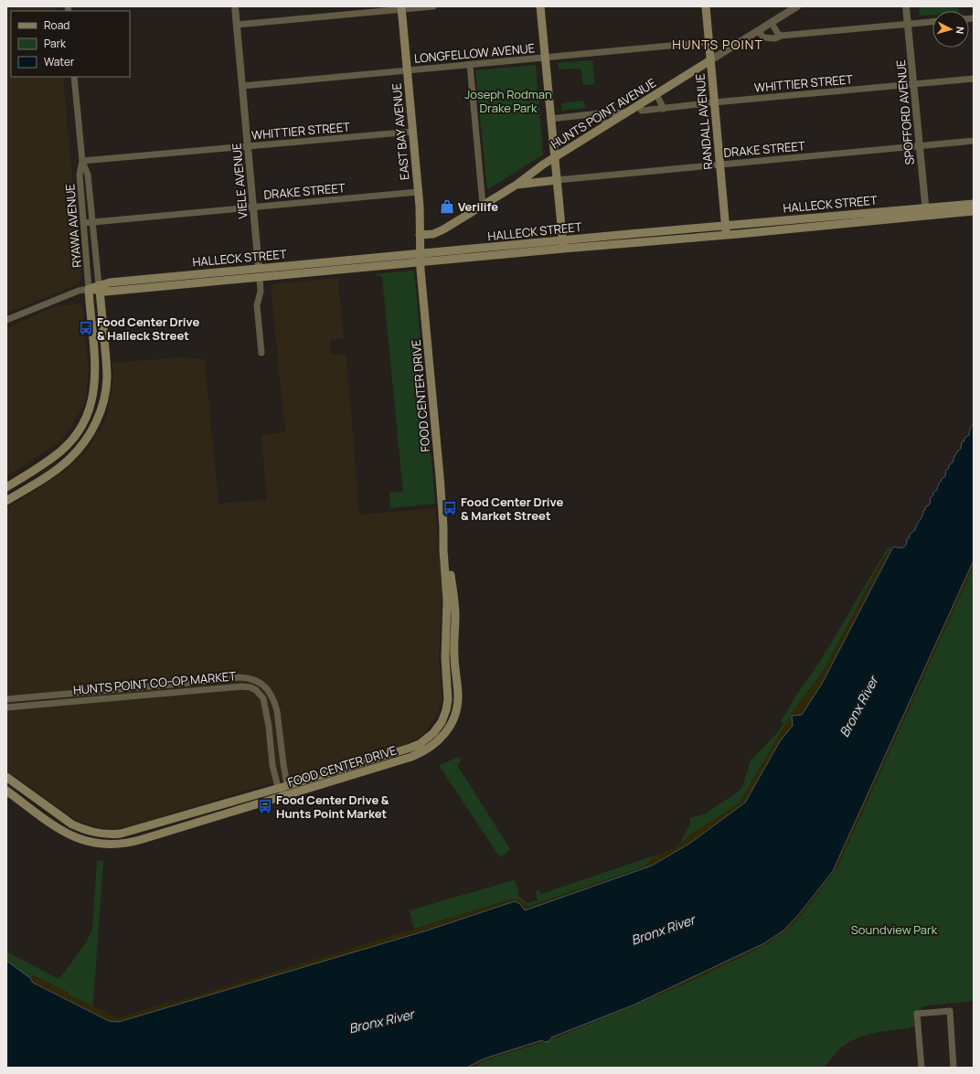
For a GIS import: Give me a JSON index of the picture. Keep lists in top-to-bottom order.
{
  "streets": {
    "main road": [
      "HUNTS POINT AVENUE",
      "RANDALL AVENUE",
      "EAST BAY AVENUE",
      "VIELE AVENUE",
      "HALLECK STREET",
      "FOOD CENTER DRIVE"
    ],
    "street": [
      "LONGFELLOW AVENUE",
      "WHITTIER STREET",
      "SPOFFORD AVENUE",
      "DRAKE STREET",
      "RYAWA AVENUE",
      "HUNTS POINT CO-OP MARKET"
    ]
  },
  "crossings": [
    ["LONGFELLOW AVENUE", "RANDALL AVENUE"],
    ["LONGFELLOW AVENUE", "EAST BAY AVENUE"],
    ["LONGFELLOW AVENUE", "VIELE AVENUE"],
    ["WHITTIER STREET", "SPOFFORD AVENUE"],
    ["WHITTIER STREET", "HUNTS POINT AVENUE"],
    ["WHITTIER STREET", "RANDALL AVENUE"],
    ["WHITTIER STREET", "EAST BAY AVENUE"],
    ["WHITTIER STREET", "VIELE AVENUE"],
    ["WHITTIER STREET", "RYAWA AVENUE"],
    ["SPOFFORD AVENUE", "DRAKE STREET"],
    ["SPOFFORD AVENUE", "HALLECK STREET"],
    ["HUNTS POINT AVENUE", "RANDALL AVENUE"],
    ["HUNTS POINT AVENUE", "EAST BAY AVENUE"],
    ["RANDALL AVENUE", "DRAKE STREET"],
    ["RANDALL AVENUE", "HALLECK STREET"],
    ["EAST BAY AVENUE", "DRAKE STREET"],
    ["EAST BAY AVENUE", "HALLECK STREET"],
    ["EAST BAY AVENUE", "FOOD CENTER DRIVE"],
    ["DRAKE STREET", "VIELE AVENUE"],
    ["DRAKE STREET", "RYAWA AVENUE"],
    ["VIELE AVENUE", "HALLECK STREET"],
    ["HALLECK STREET", "RYAWA AVENUE"],
    ["HALLECK STREET", "FOOD CENTER DRIVE"],
    ["FOOD CENTER DRIVE", "HUNTS POINT CO-OP MARKET"]
  ],
  "districts": ["HUNTS POINT"],
  "water": ["Bronx River"],
  "parks": ["Joseph Rodman Drake Park", "Soundview Park"],
  "places": {
    "shop": ["Verilife"],
    "bus stop": ["Food Center Drive & Halleck Street", "Food Center Drive & Market Street", "Food Center Drive & Hunts Point Market"]
  },
  "legend": ["Road", "Park", "Water"],
  "north": "right"
}
